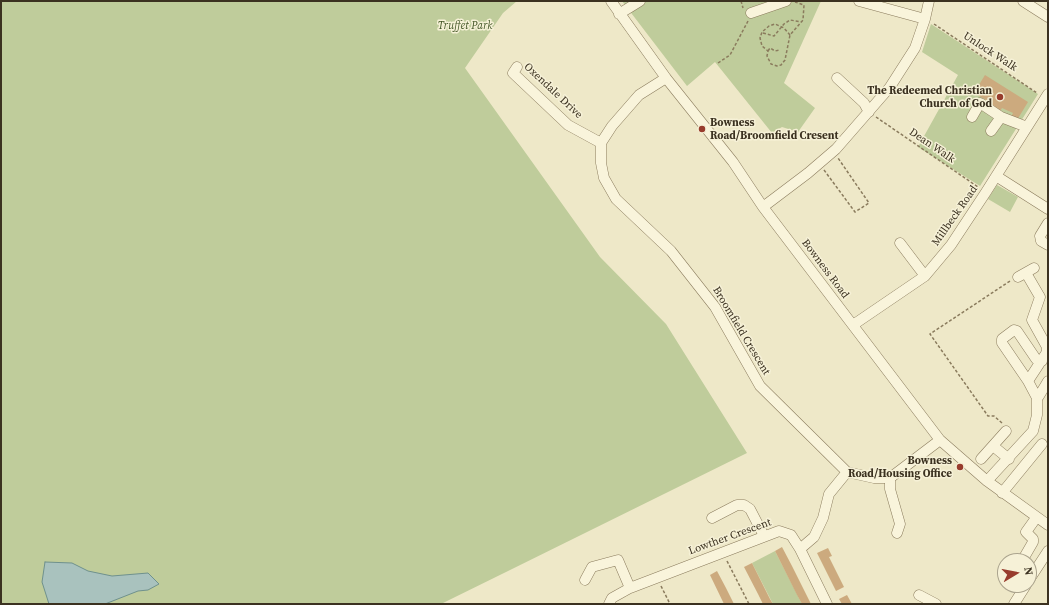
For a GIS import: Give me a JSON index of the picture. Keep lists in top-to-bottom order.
{
  "streets": {
    "street": [
      "Oxendale Drive",
      "Millbeck Road",
      "Bowness Road",
      "Broomfield Crescent",
      "Lowther Crescent"
    ],
    "path": ["Unlock Walk", "Dean Walk"]
  },
  "crossings": [
    ["Unlock Walk", "Millbeck Road"],
    ["Oxendale Drive", "Broomfield Crescent"],
    ["Dean Walk", "Millbeck Road"],
    ["Millbeck Road", "Bowness Road"]
  ],
  "parks": ["Truffet Park"],
  "places": ["The Redeemed Christian Church of God", "Bowness Road/Broomfield Cresent", "Bowness Road/Housing Office"],
  "north": "right"
}
